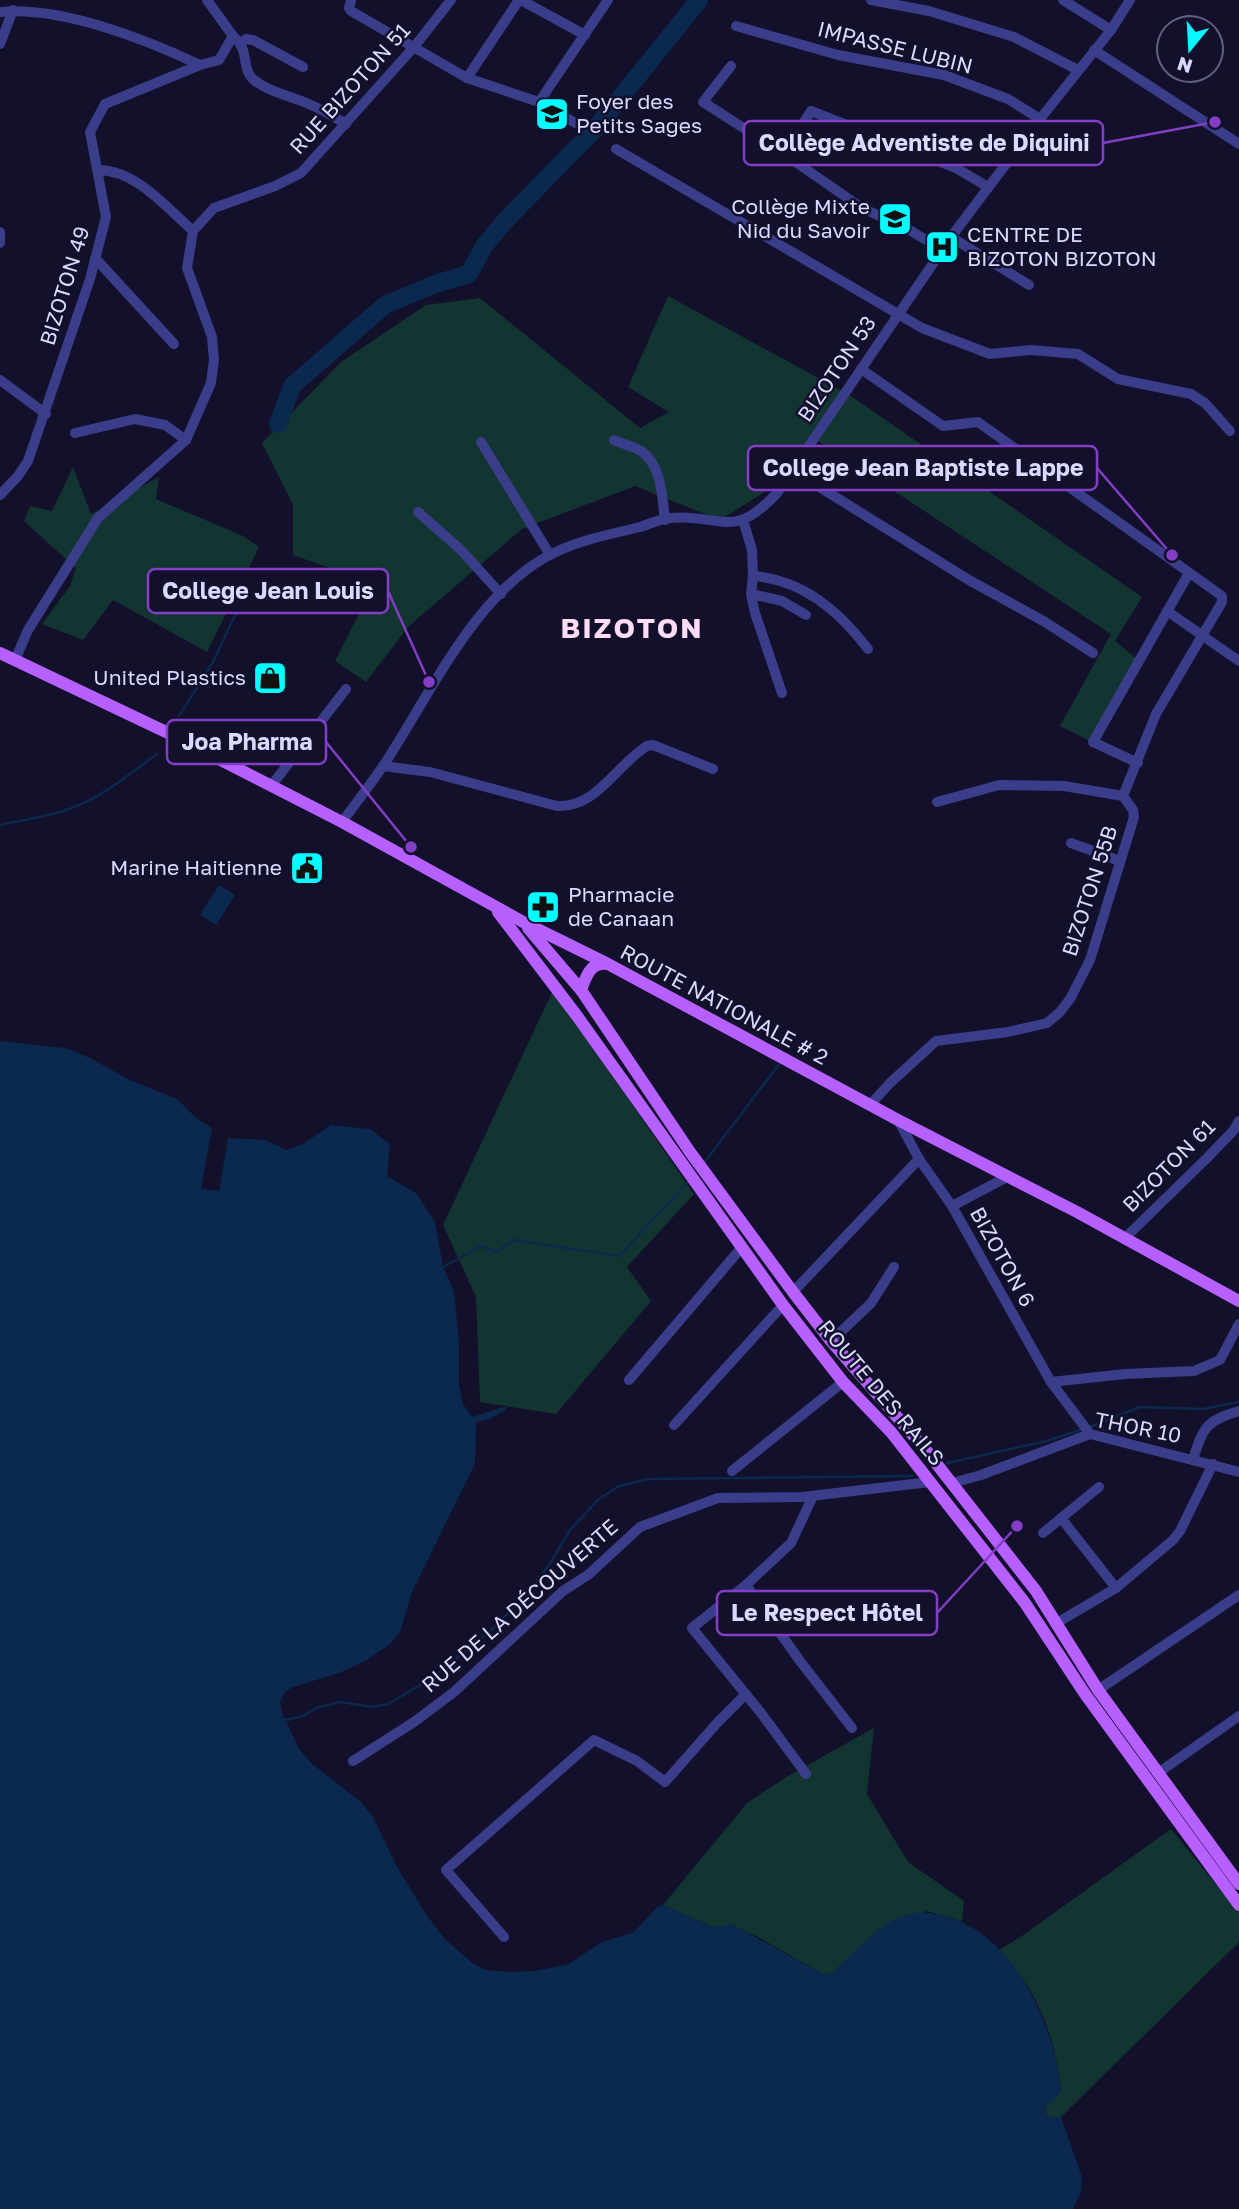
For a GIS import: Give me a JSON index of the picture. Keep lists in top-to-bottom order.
{
  "streets": {
    "main road": ["ROUTE NATIONALE # 2", "ROUTE DES RAILS"],
    "street": [
      "IMPASSE LUBIN",
      "RUE BIZOTON 51",
      "BIZOTON 49",
      "BIZOTON 53",
      "BIZOTON 55B",
      "BIZOTON 61",
      "BIZOTON 6",
      "THOR 10",
      "RUE DE LA DÉCOUVERTE"
    ]
  },
  "crossings": [
    ["IMPASSE LUBIN", "BIZOTON 53"],
    ["BIZOTON 55B", "ROUTE NATIONALE # 2"],
    ["ROUTE NATIONALE # 2", "BIZOTON 61"],
    ["ROUTE NATIONALE # 2", "BIZOTON 6"],
    ["ROUTE NATIONALE # 2", "ROUTE DES RAILS"],
    ["BIZOTON 6", "THOR 10"],
    ["ROUTE DES RAILS", "THOR 10"],
    ["ROUTE DES RAILS", "RUE DE LA DÉCOUVERTE"]
  ],
  "districts": ["BIZOTON"],
  "places": {
    "school or university": ["Foyer des Petits Sages", "Collège Mixte Nid du Savoir"],
    "other": [
      "Collège Adventiste de Diquini",
      "College Jean Baptiste Lappe",
      "College Jean Louis",
      "Joa Pharma",
      "Le Respect Hôtel"
    ],
    "hospital": ["CENTRE DE BIZOTON BIZOTON"],
    "shop": ["United Plastics"],
    "public building": ["Marine Haitienne"],
    "pharmacy": ["Pharmacie de Canaan"]
  },
  "north": "bottom"
}
